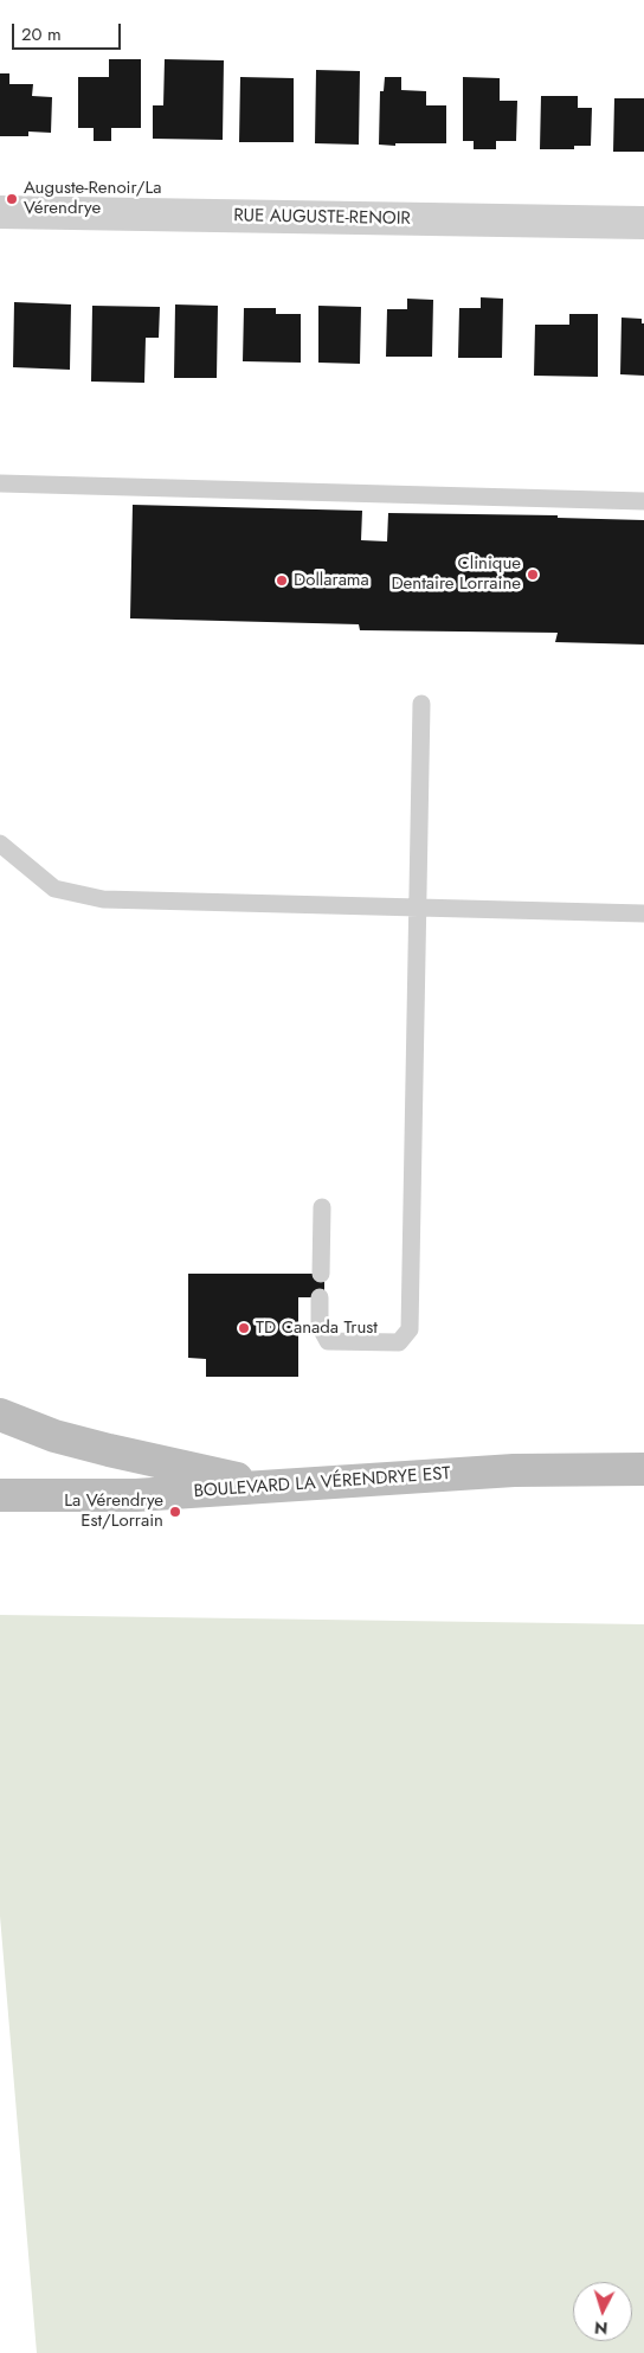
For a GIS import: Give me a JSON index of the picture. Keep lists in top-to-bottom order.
{
  "streets": {
    "street": ["RUE AUGUSTE-RENOIR", "BOULEVARD LA VÉRENDRYE EST"]
  },
  "places": [
    "Auguste-Renoir/La Vérendrye",
    "Clinique Dentaire Lorraine",
    "Dollarama",
    "TD Canada Trust",
    "La Vérendrye Est/Lorrain"
  ],
  "scale_bar": "20 m",
  "north": "bottom"
}
